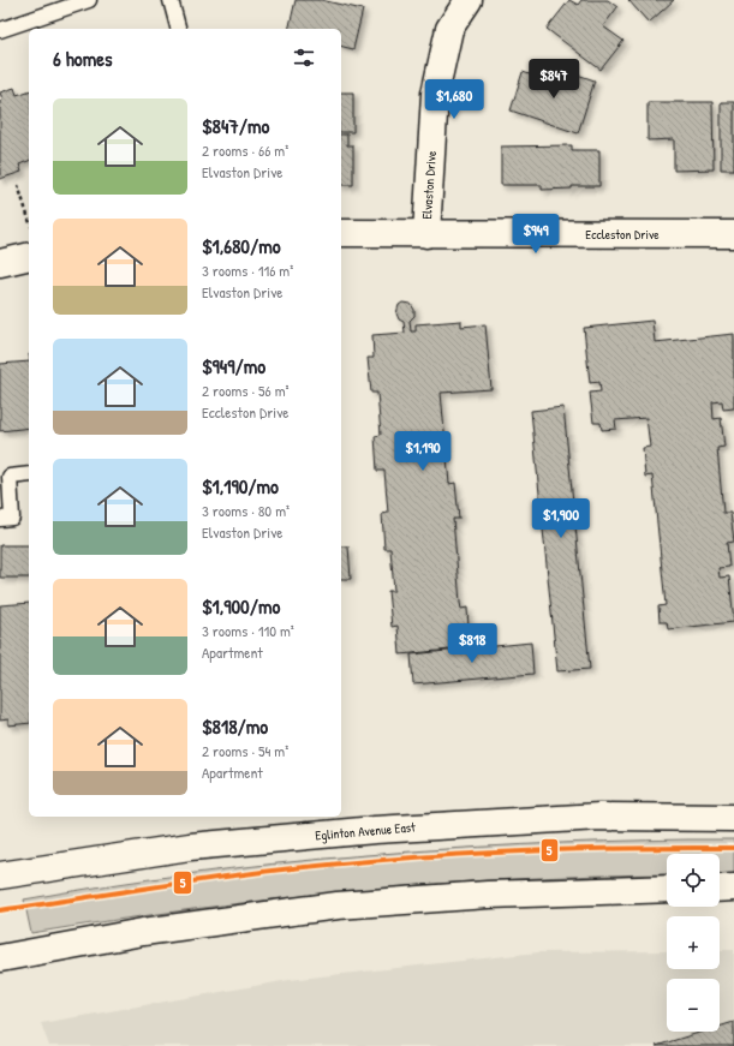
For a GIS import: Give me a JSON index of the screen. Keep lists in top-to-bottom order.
{
  "streets": {
    "main road": ["Elvaston Drive", "Eccleston Drive", "Eglinton Avenue East"]
  },
  "crossings": [
    ["Elvaston Drive", "Eccleston Drive"]
  ],
  "lines": ["transit line 5"],
  "page": {
    "heading": "6 homes",
    "price": [
      "$847",
      "$1,680",
      "$949",
      "$1,190",
      "$1,900",
      "$818"
    ],
    "list": [
      {
        "name": "$847/mo",
        "note": "2 rooms · 66 m² · Elvaston Drive"
      },
      {
        "name": "$1,680/mo",
        "note": "3 rooms · 116 m² · Elvaston Drive"
      },
      {
        "name": "$949/mo",
        "note": "2 rooms · 56 m² · Eccleston Drive"
      },
      {
        "name": "$1,190/mo",
        "note": "3 rooms · 80 m² · Elvaston Drive"
      },
      {
        "name": "$1,900/mo",
        "note": "3 rooms · 110 m² · Apartment"
      },
      {
        "name": "$818/mo",
        "note": "2 rooms · 54 m² · Apartment"
      }
    ],
    "map_buttons": ["+", "−"]
  }
}
